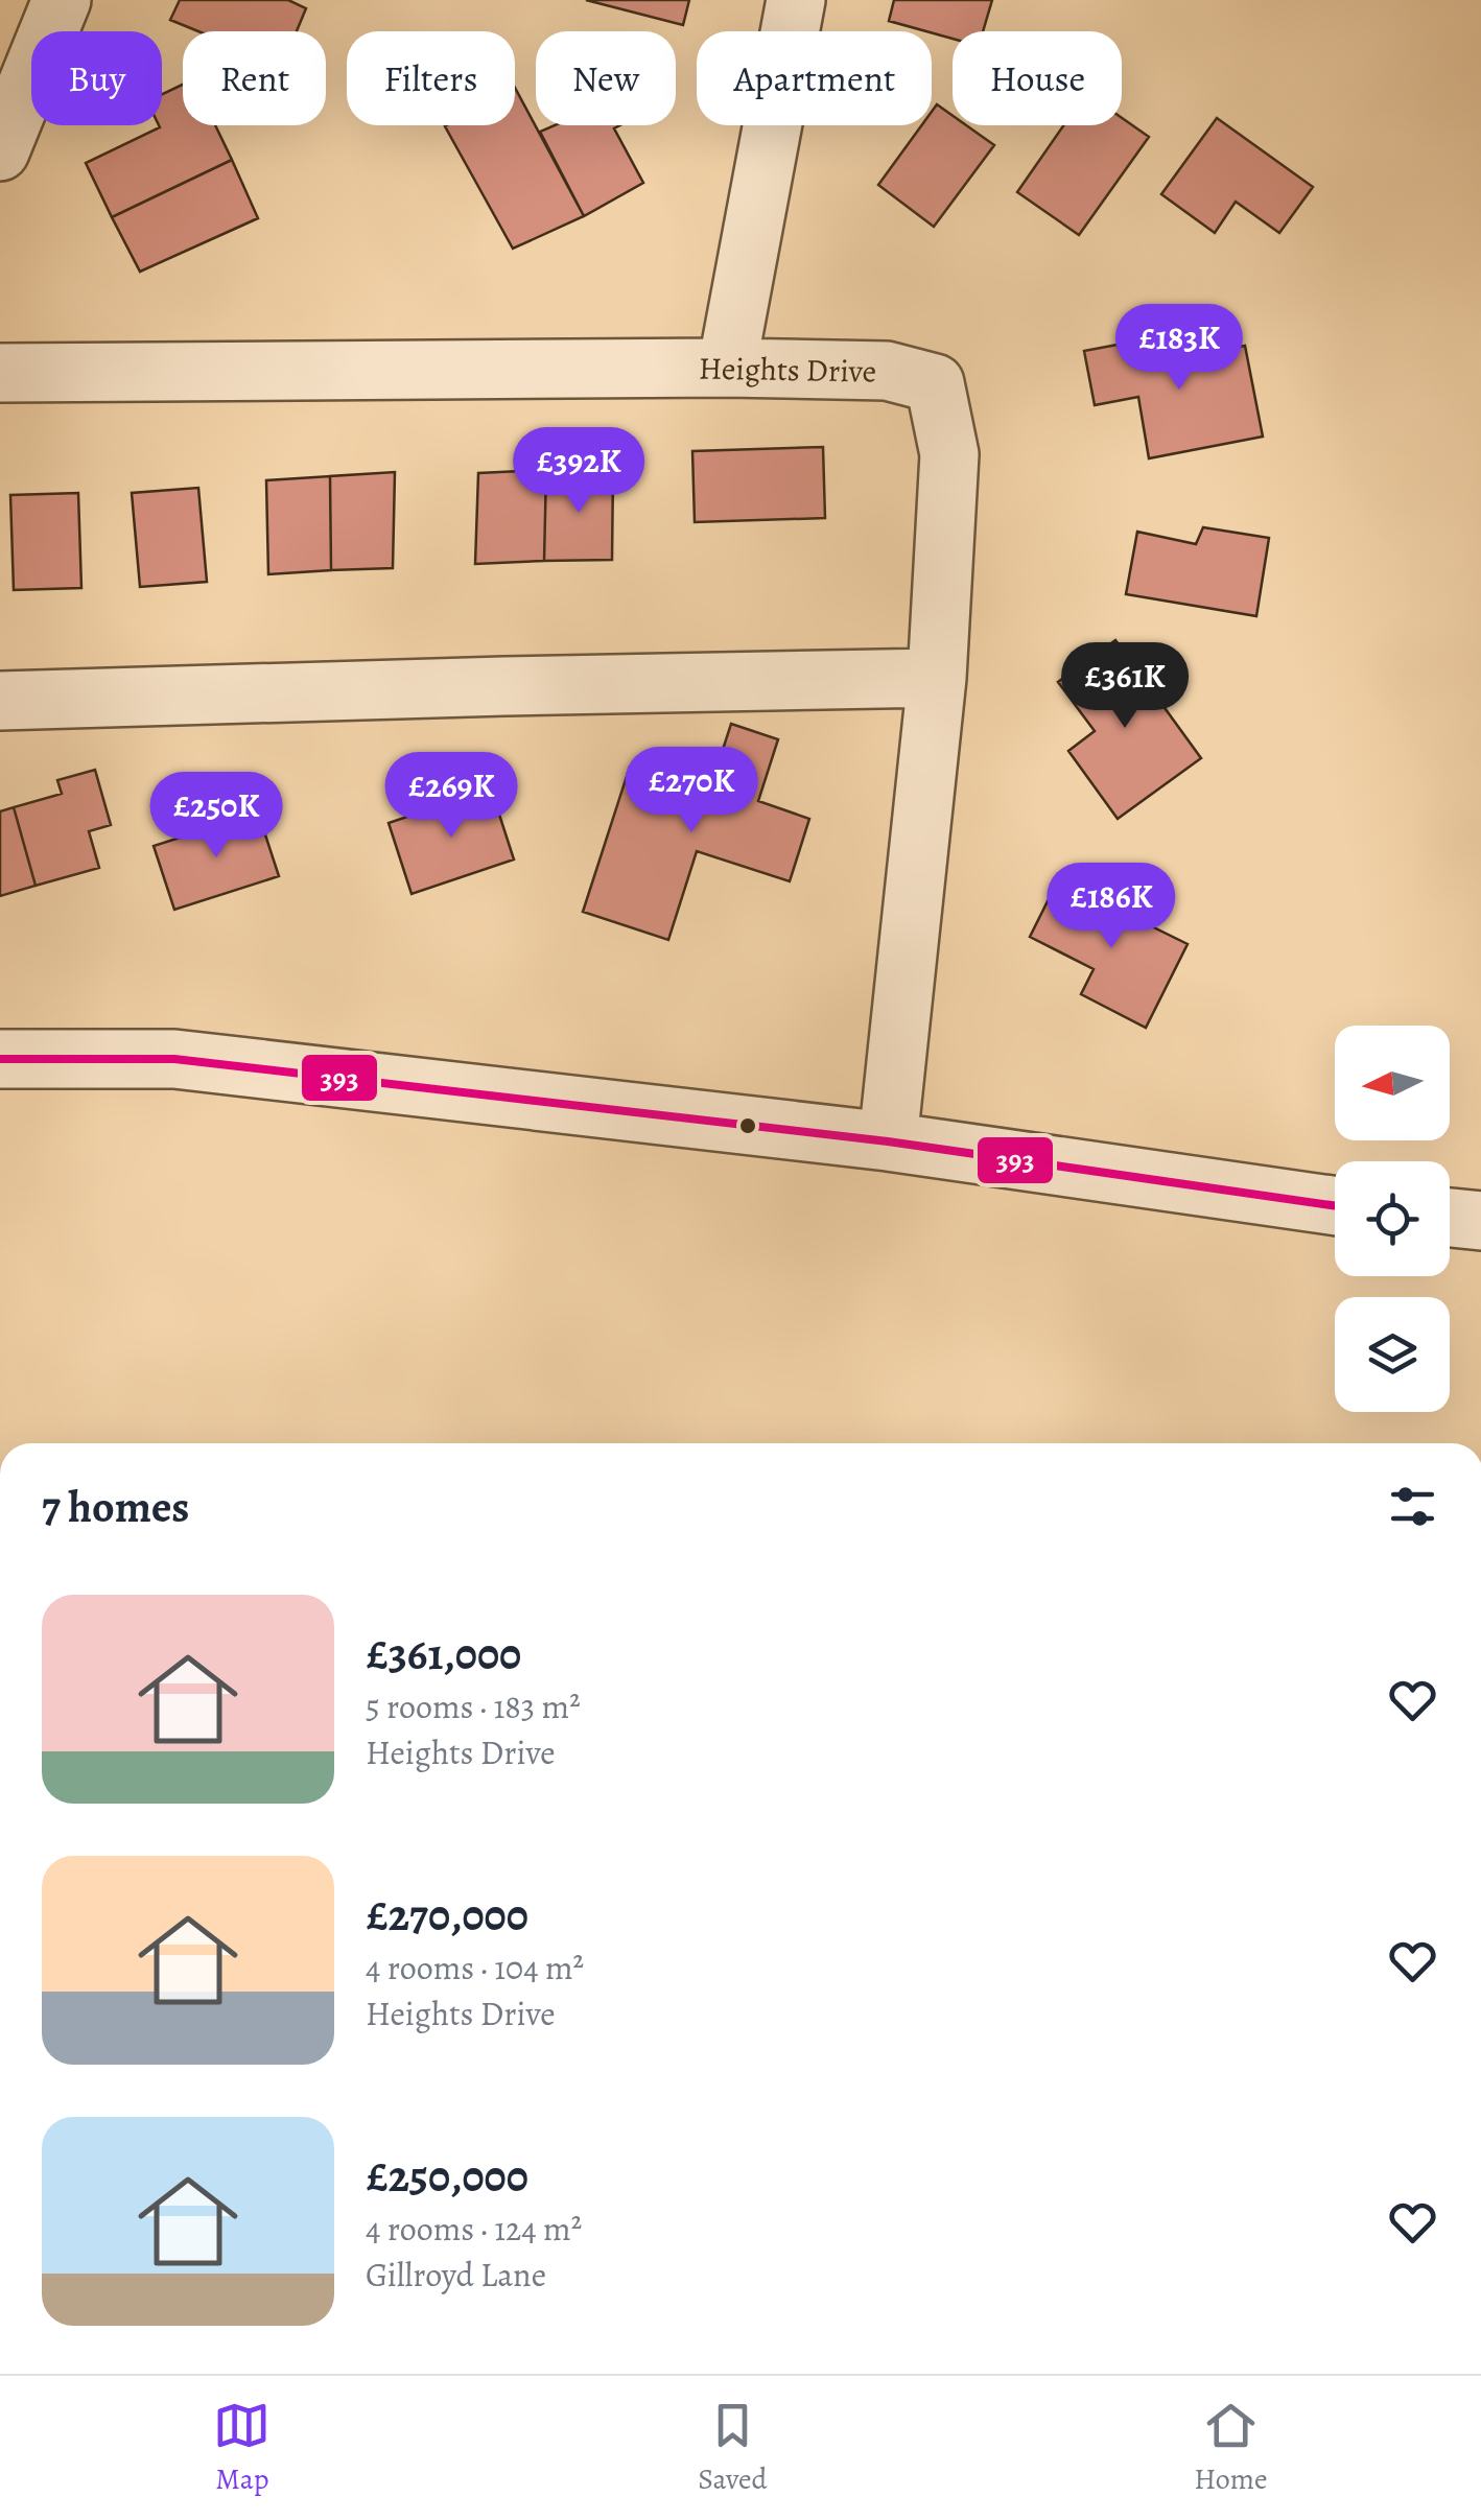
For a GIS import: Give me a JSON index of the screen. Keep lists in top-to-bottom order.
{
  "streets": {
    "street": ["Heights Drive"]
  },
  "lines": ["transit line 393"],
  "north": "left",
  "page": {
    "chip": [
      "Buy",
      "Rent",
      "Filters",
      "New",
      "Apartment",
      "House"
    ],
    "price": [
      "£183K",
      "£392K",
      "£361K",
      "£270K",
      "£269K",
      "£250K",
      "£186K"
    ],
    "heading": "7 homes",
    "list": [
      {
        "name": "£361,000",
        "note": "5 rooms · 183 m² · Heights Drive"
      },
      {
        "name": "£270,000",
        "note": "4 rooms · 104 m² · Heights Drive"
      },
      {
        "name": "£250,000",
        "note": "4 rooms · 124 m² · Gillroyd Lane"
      }
    ],
    "tabs": ["Map", "Saved", "Home"]
  }
}
